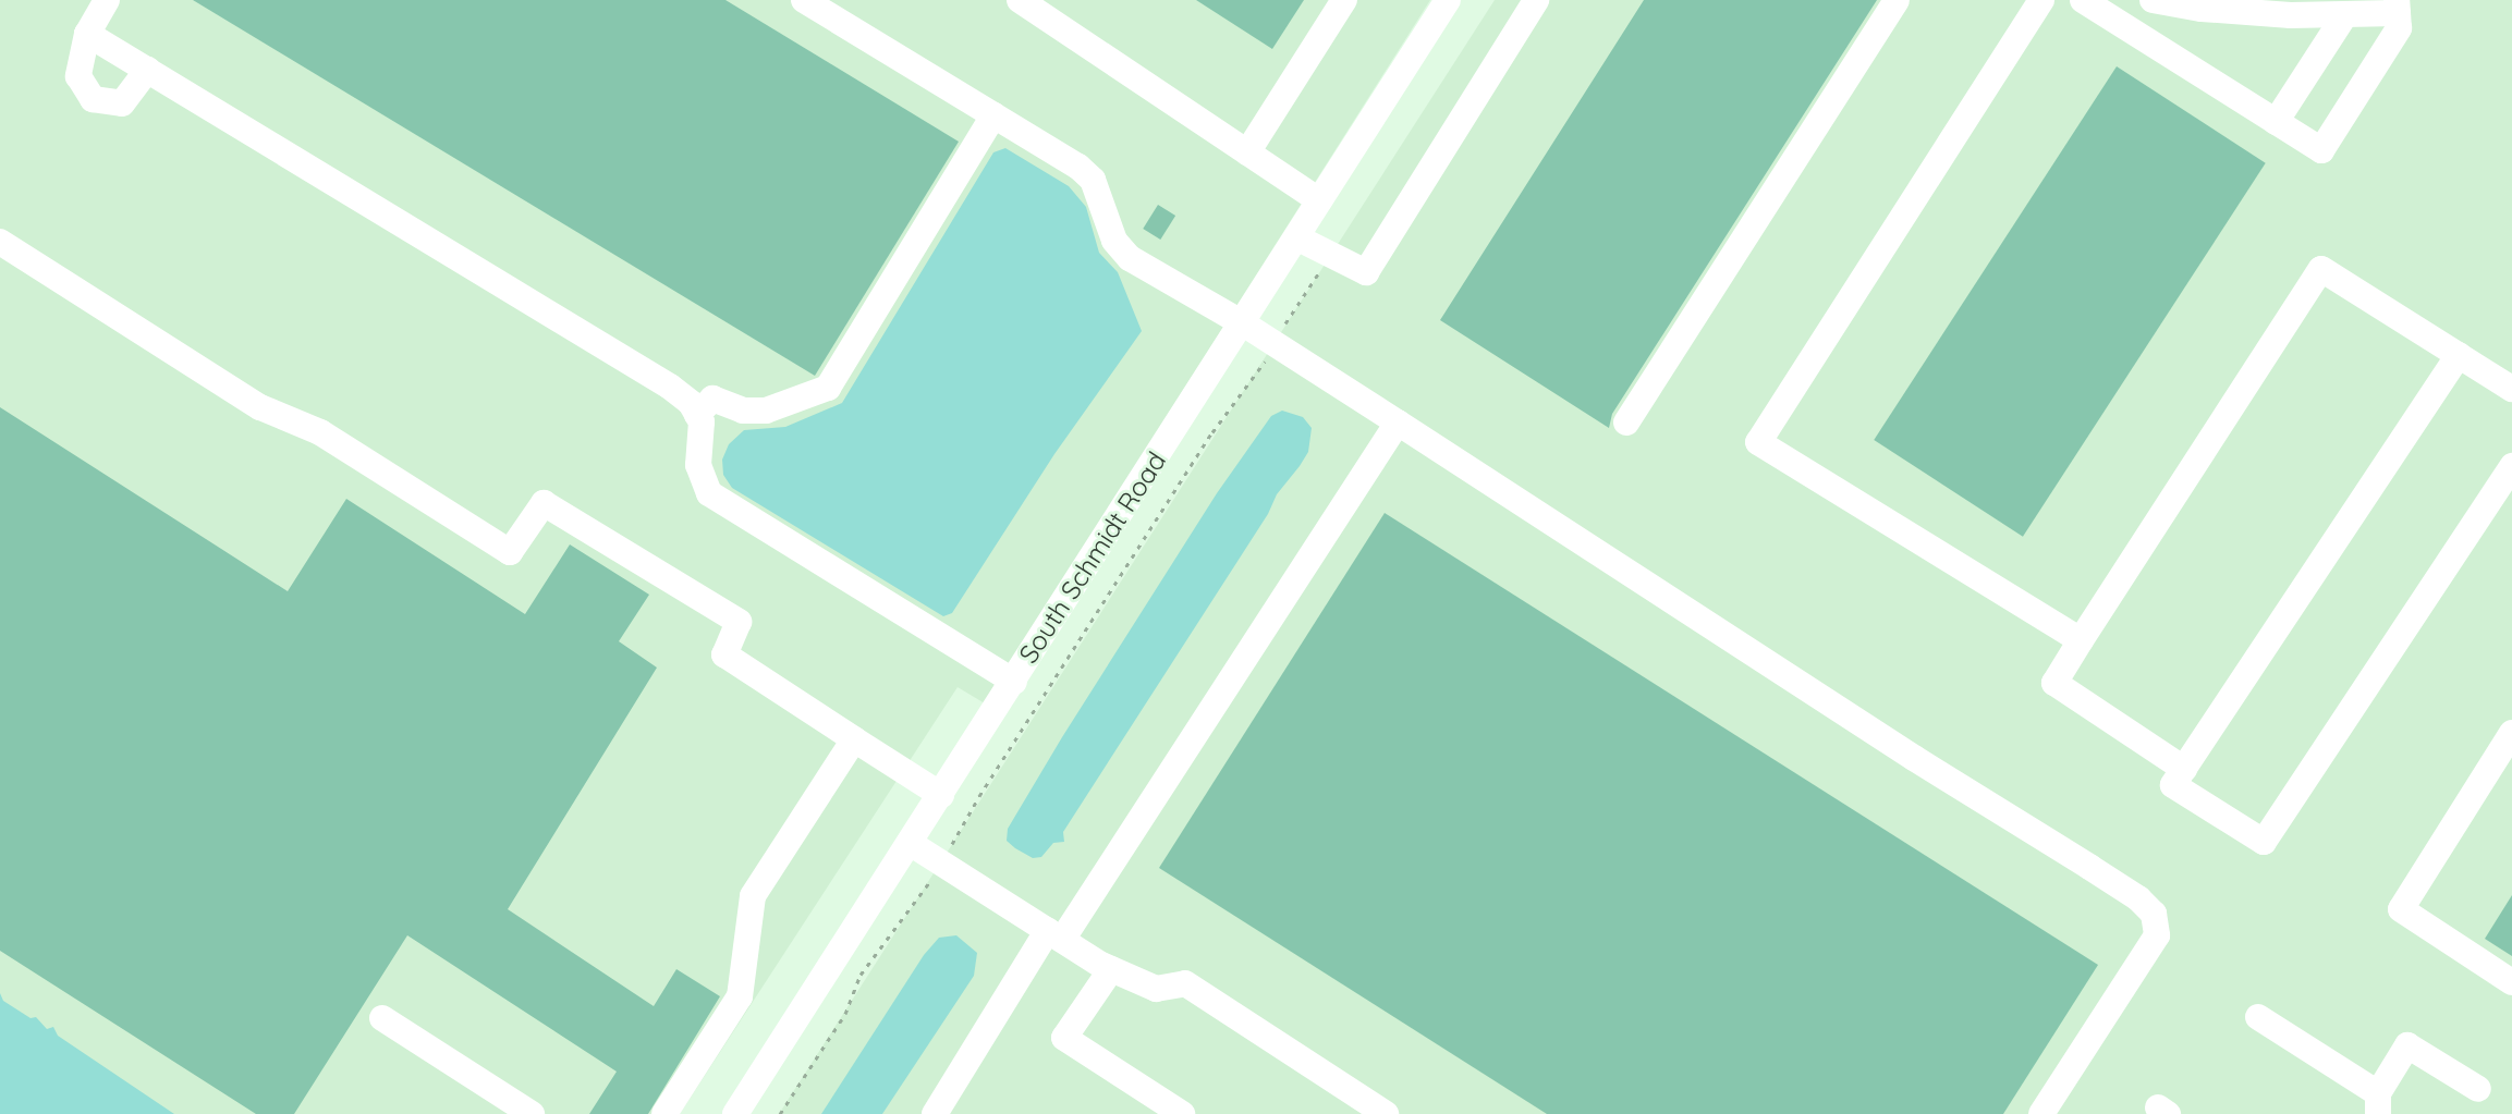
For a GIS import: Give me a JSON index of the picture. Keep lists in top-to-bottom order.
{
  "streets": {
    "street": ["South Schmidt Road"]
  }
}
